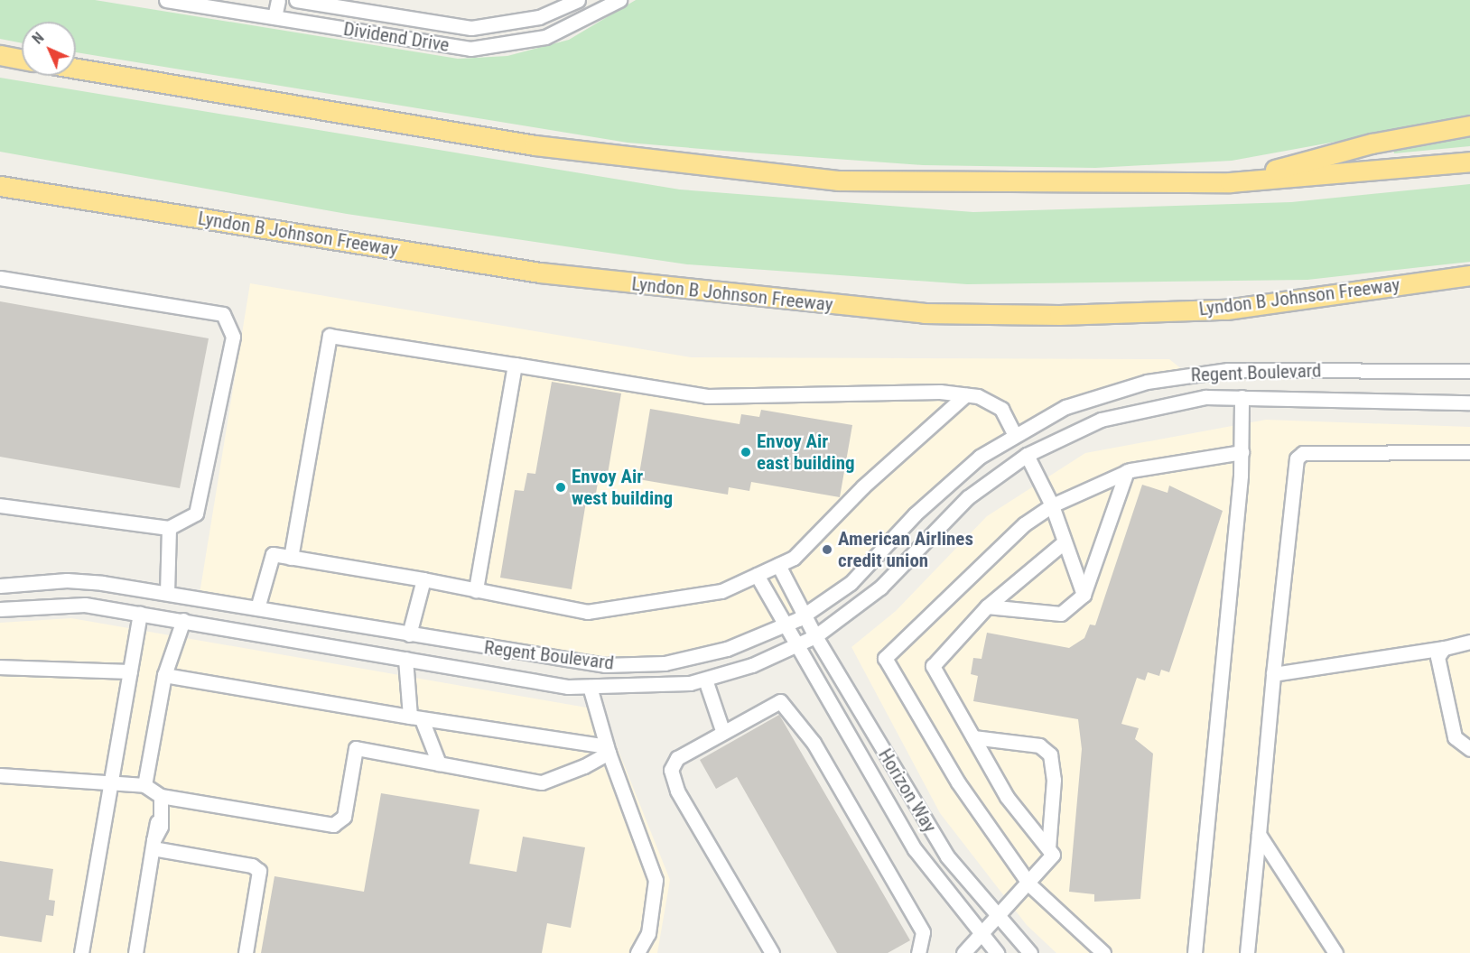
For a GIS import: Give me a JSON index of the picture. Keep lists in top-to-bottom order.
{
  "streets": {
    "highway": ["Lyndon B Johnson Freeway"],
    "street": ["Dividend Drive", "Regent Boulevard", "Horizon Way"]
  },
  "crossings": [
    ["Regent Boulevard", "Horizon Way"]
  ],
  "places": ["Envoy Air east building", "Envoy Air west building", "American Airlines credit union"],
  "north": "top left"
}
